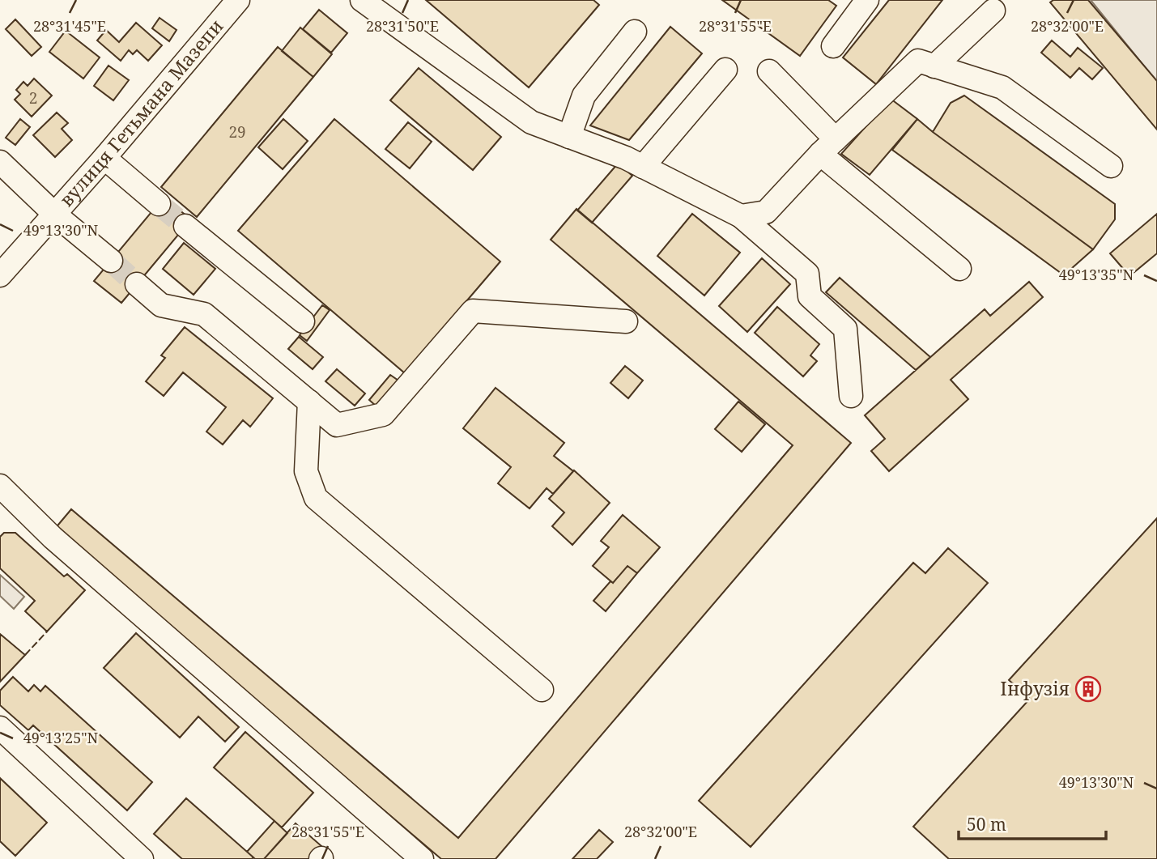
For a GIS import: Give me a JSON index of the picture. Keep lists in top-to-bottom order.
{
  "streets": {
    "street": ["вулиця Гетьмана Мазепи"]
  },
  "places": {
    "building": ["Інфузія"]
  },
  "house_numbers": ["2", "29"],
  "scale_bar": "50 m",
  "coordinates": [
    "28°31'45\"E",
    "28°31'50\"E",
    "28°31'55\"E",
    "28°32'00\"E",
    "49°13'30\"N",
    "49°13'35\"N",
    "49°13'25\"N"
  ]
}
